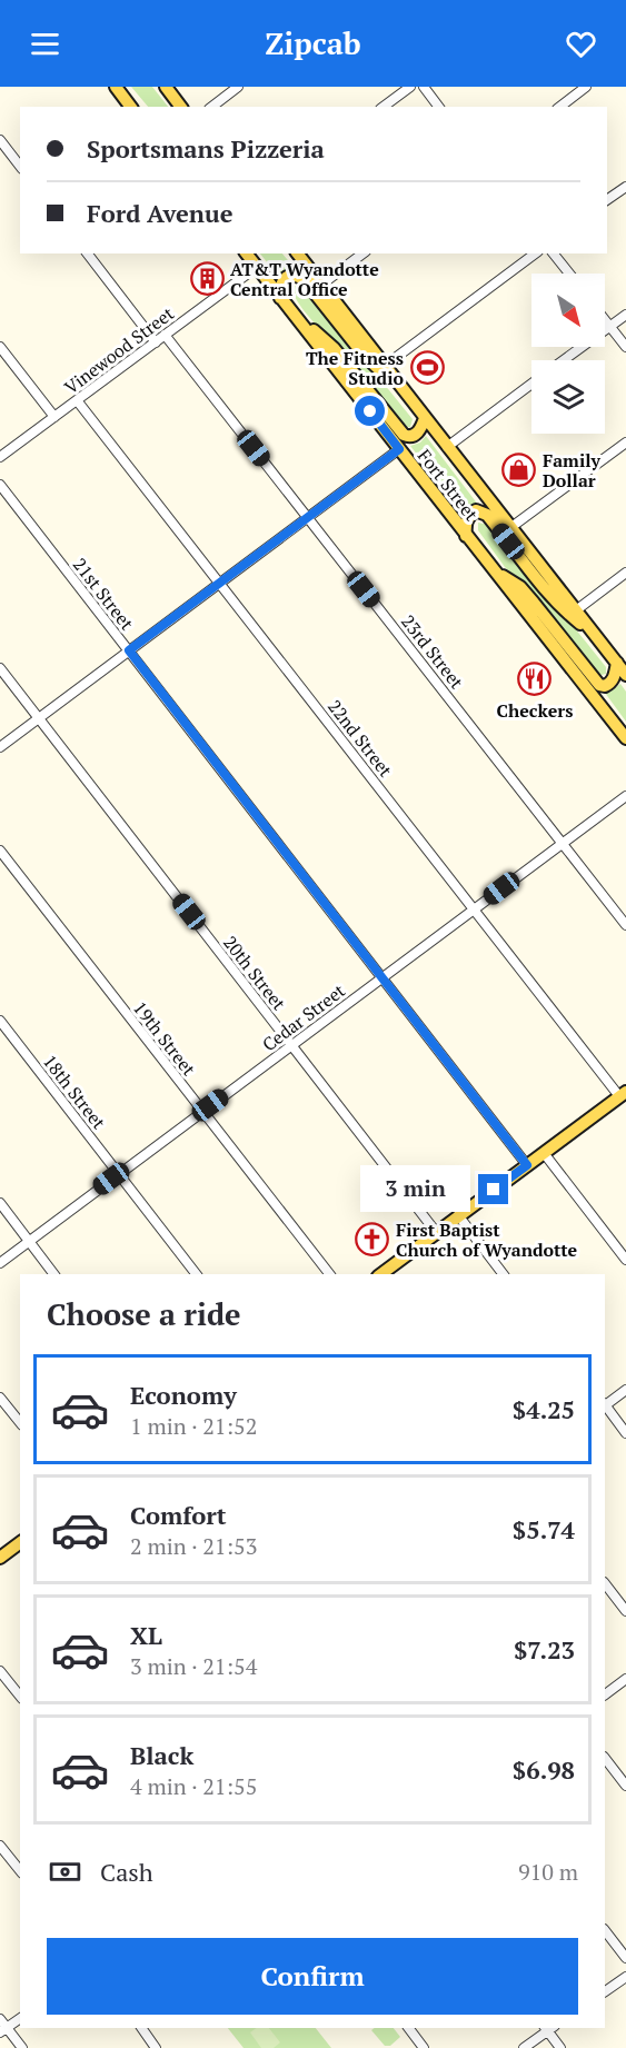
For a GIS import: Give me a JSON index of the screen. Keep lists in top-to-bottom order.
{
  "streets": {
    "main road": ["Fort Street"],
    "street": [
      "Vinewood Street",
      "21st Street",
      "23rd Street",
      "22nd Street",
      "20th Street",
      "Cedar Street",
      "19th Street",
      "18th Street"
    ]
  },
  "crossings": [
    ["Vinewood Street", "Fort Street"],
    ["Vinewood Street", "23rd Street"],
    ["Vinewood Street", "22nd Street"],
    ["21st Street", "Cedar Street"],
    ["23rd Street", "Cedar Street"],
    ["22nd Street", "Cedar Street"],
    ["20th Street", "Cedar Street"],
    ["Cedar Street", "19th Street"],
    ["Cedar Street", "18th Street"]
  ],
  "places": {
    "building": ["AT&T Wyandotte Central Office"],
    "sports": ["The Fitness Studio"],
    "shop": ["Family Dollar"],
    "restaurant": ["Checkers"],
    "church": ["First Baptist Church of Wyandotte"]
  },
  "north": "bottom right",
  "page": {
    "header": "Zipcab",
    "banner": ["Sportsmans Pizzeria", "Ford Avenue"],
    "bubble": "3 min",
    "heading": "Choose a ride",
    "list": [
      {
        "name": "Economy",
        "note": "1 min · 21:52",
        "value": "$4.25"
      },
      {
        "name": "Comfort",
        "note": "2 min · 21:53",
        "value": "$5.74"
      },
      {
        "name": "XL",
        "note": "3 min · 21:54",
        "value": "$7.23"
      },
      {
        "name": "Black",
        "note": "4 min · 21:55",
        "value": "$6.98"
      }
    ],
    "pay": ["Cash", "910 m"],
    "buttons": "Confirm"
  }
}
